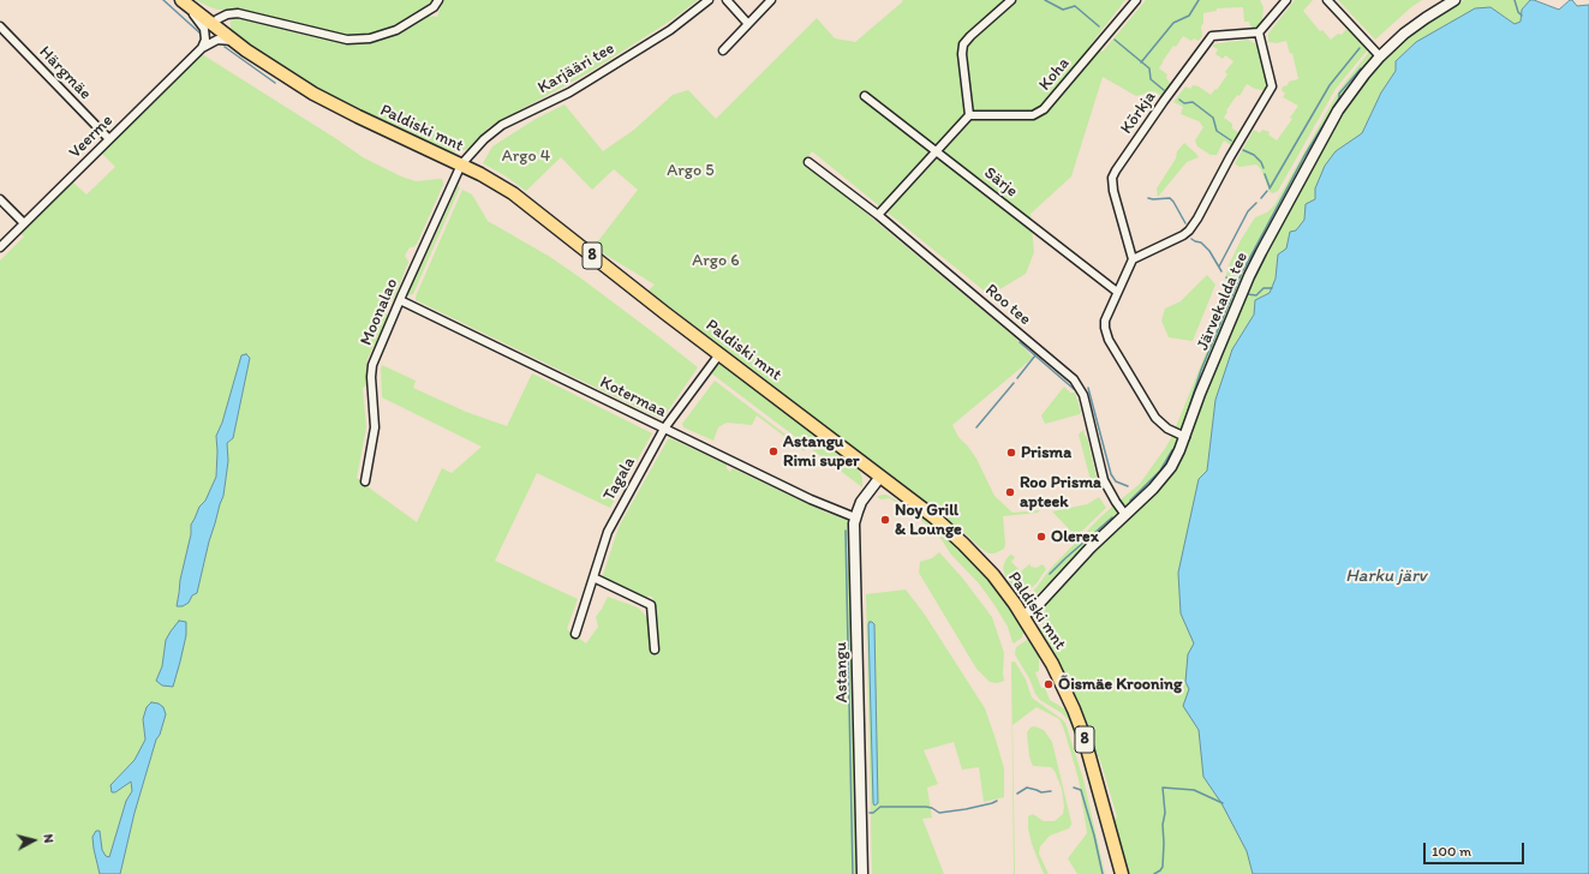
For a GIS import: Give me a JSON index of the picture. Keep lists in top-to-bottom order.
{
  "streets": {
    "main road": ["Paldiski mnt", "8"],
    "street": [
      "Karjääri tee",
      "Härgmäe",
      "Koha",
      "Kõrkja",
      "Veerme",
      "Särje",
      "Järvekalda tee",
      "Roo tee",
      "Moonalao",
      "Kotermaa",
      "Tagala",
      "Astangu"
    ]
  },
  "crossings": [
    ["Karjääri tee", "Paldiski mnt"],
    ["Karjääri tee", "Moonalao"],
    ["Härgmäe", "Veerme"],
    ["Paldiski mnt", "Veerme"],
    ["Paldiski mnt", "Järvekalda tee"],
    ["Paldiski mnt", "Moonalao"],
    ["Paldiski mnt", "Tagala"],
    ["Paldiski mnt", "Astangu"],
    ["Järvekalda tee", "Roo tee"],
    ["Moonalao", "Kotermaa"],
    ["Kotermaa", "Tagala"],
    ["Kotermaa", "Astangu"]
  ],
  "water": ["Harku järv"],
  "parks": ["Argo 4", "Argo 5", "Argo 6"],
  "places": [
    "Astangu Rimi super",
    "Prisma",
    "Roo Prisma apteek",
    "Noy Grill & Lounge",
    "Olerex",
    "Õismäe Krooning"
  ],
  "scale_bar": "100 m",
  "north": "right"
}
